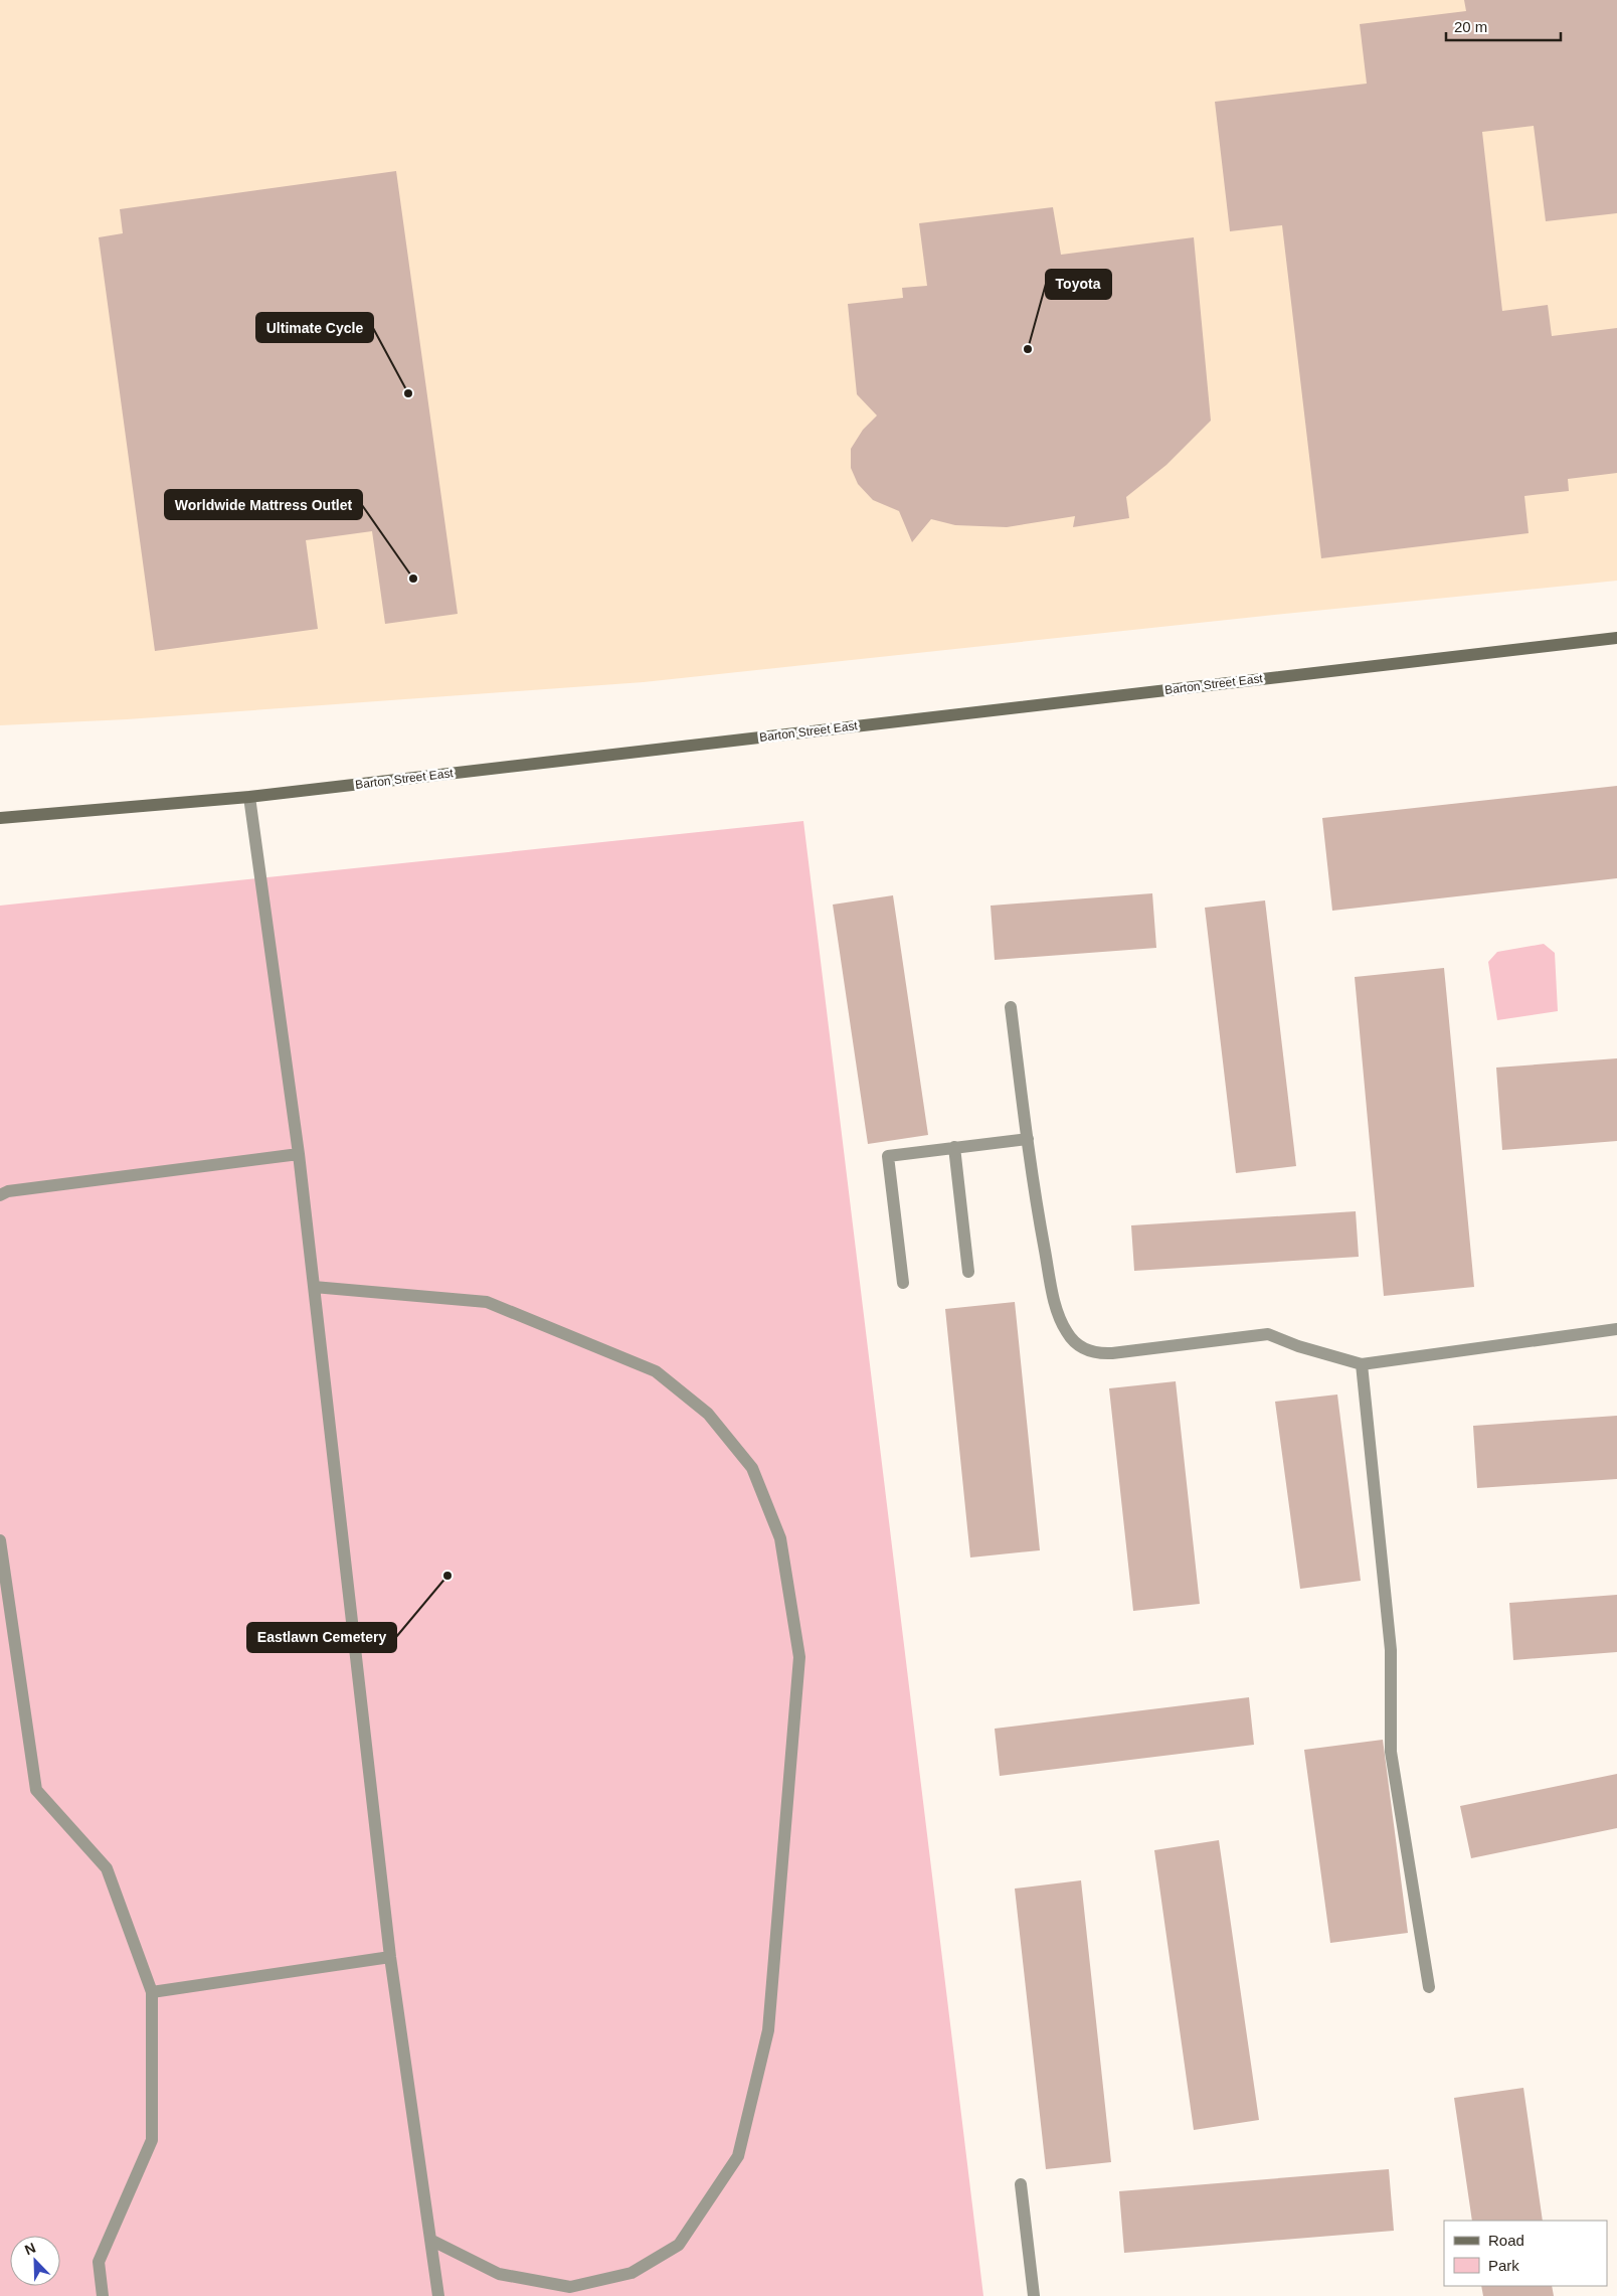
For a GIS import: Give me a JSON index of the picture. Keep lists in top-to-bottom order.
{
  "streets": {
    "main road": ["Barton Street East"]
  },
  "places": [
    "Toyota",
    "Ultimate Cycle",
    "Worldwide Mattress Outlet",
    "Eastlawn Cemetery"
  ],
  "legend": ["Road", "Park"],
  "scale_bar": "20 m",
  "north": "top left"
}
